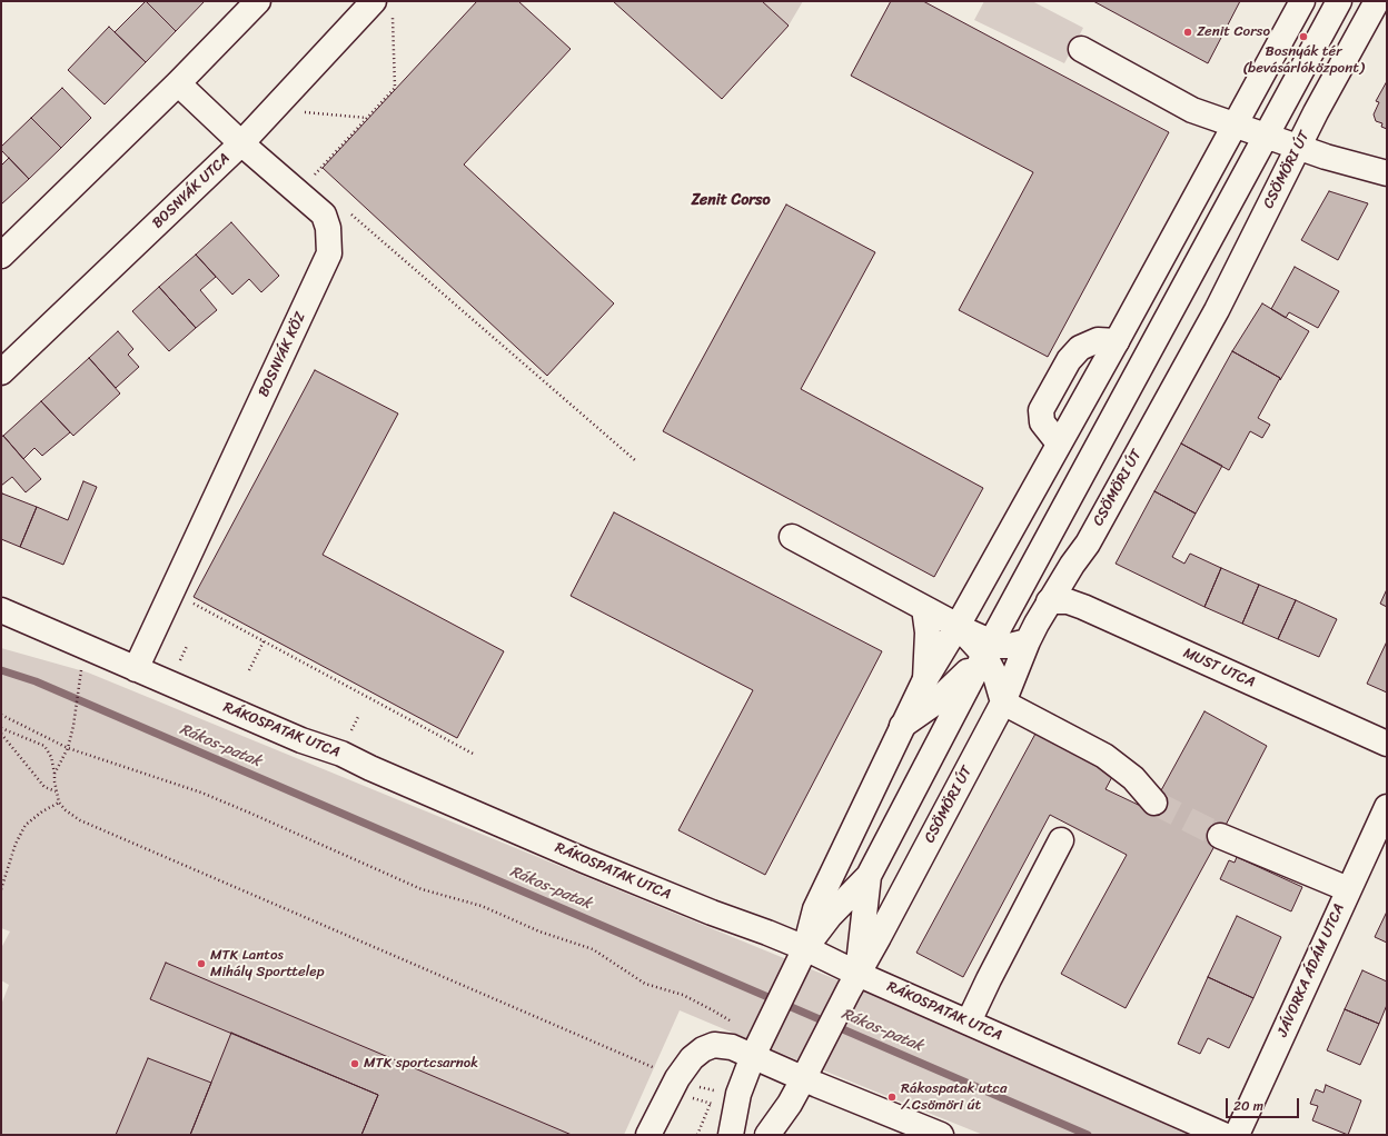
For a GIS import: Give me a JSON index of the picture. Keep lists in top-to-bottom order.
{
  "streets": {
    "street": [
      "CSÖMÖRI ÚT",
      "BOSNYÁK UTCA",
      "BOSNYÁK KÖZ",
      "MUST UTCA",
      "RÁKOSPATAK UTCA",
      "JÁVORKA ÁDÁM UTCA"
    ]
  },
  "crossings": [
    ["CSÖMÖRI ÚT", "MUST UTCA"],
    ["CSÖMÖRI ÚT", "RÁKOSPATAK UTCA"],
    ["BOSNYÁK UTCA", "BOSNYÁK KÖZ"],
    ["BOSNYÁK KÖZ", "RÁKOSPATAK UTCA"]
  ],
  "districts": ["Zenit Corso"],
  "water": ["Rákos-patak"],
  "places": [
    "Zenit Corso",
    "Bosnyák tér (bevásárlóközpont)",
    "MTK Lantos Mihály Sporttelep",
    "MTK sportcsarnok",
    "Rákospatak utca / Csömöri út"
  ],
  "scale_bar": "20 m"
}
